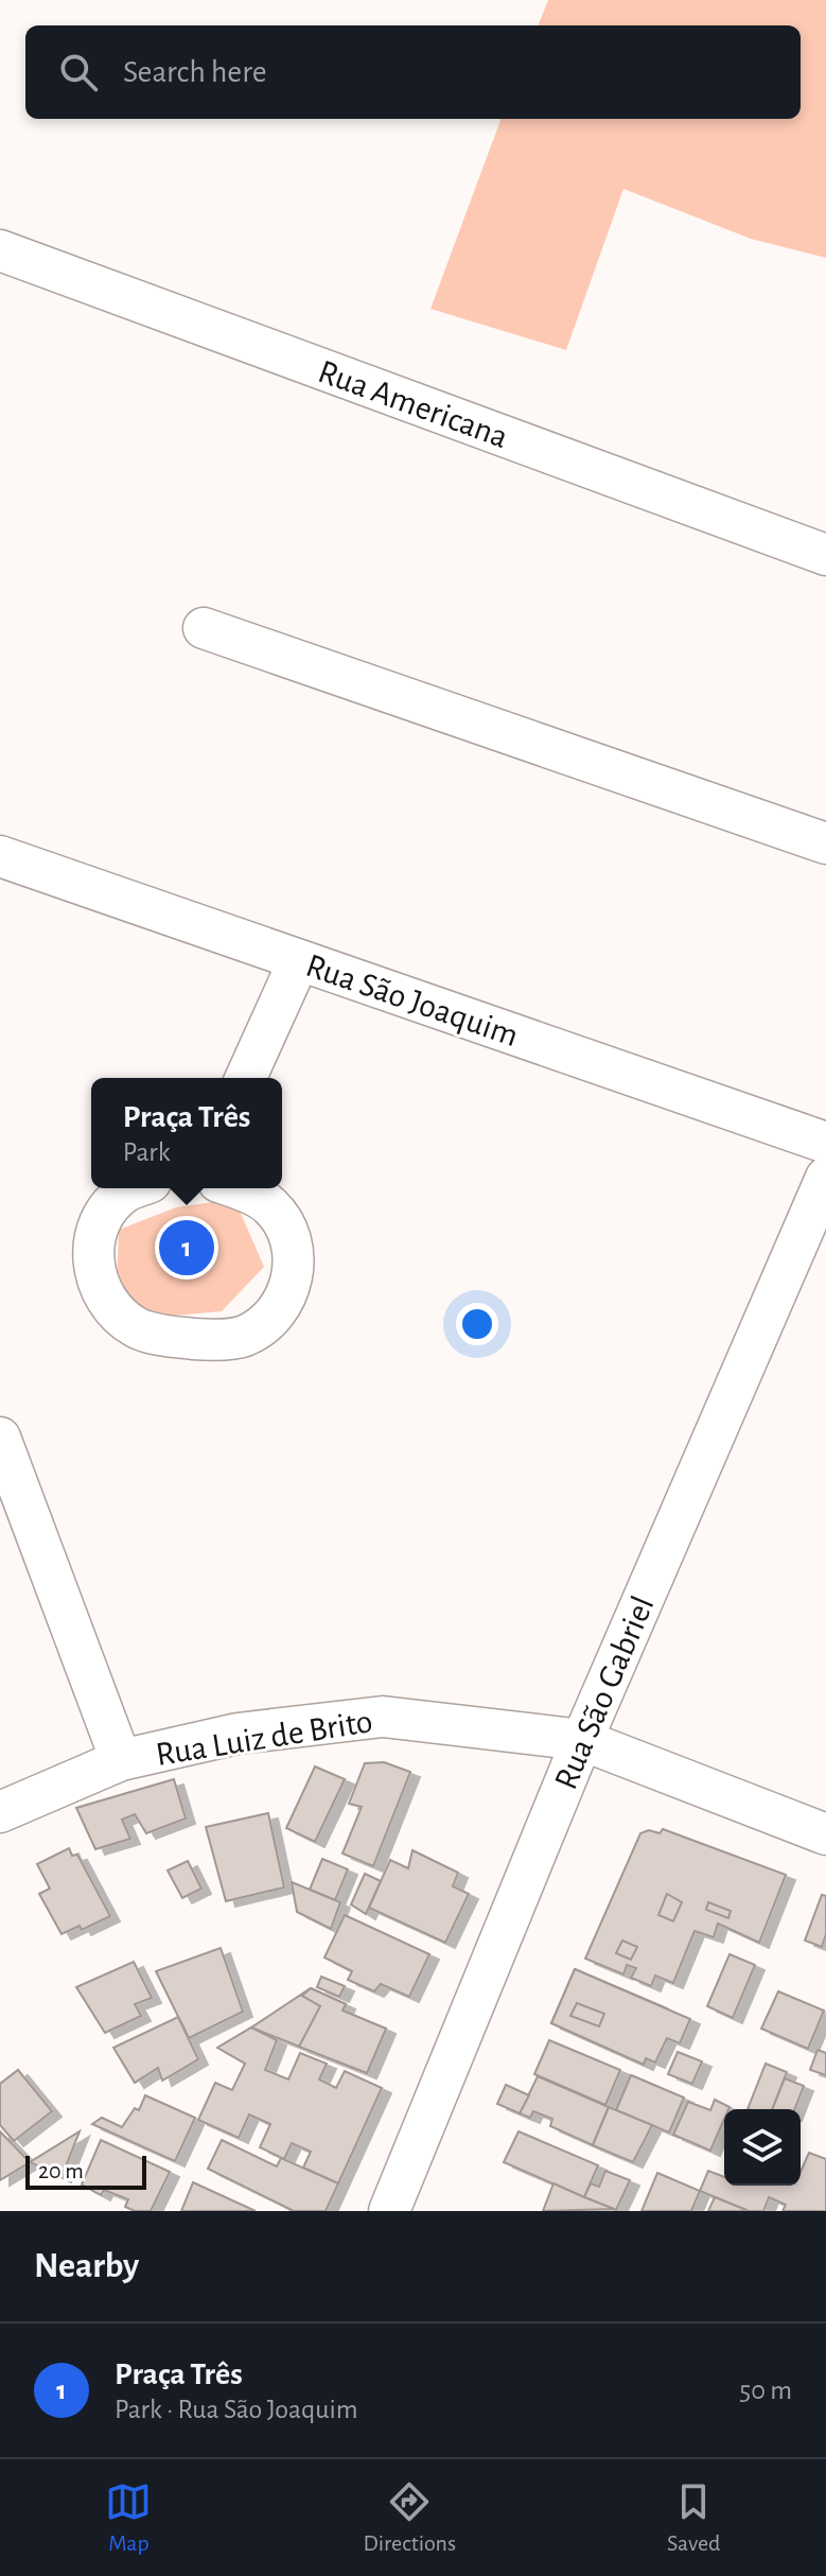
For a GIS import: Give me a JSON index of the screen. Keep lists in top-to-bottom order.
{
  "streets": {
    "street": [
      "Rua Americana",
      "Rua São Joaquim",
      "Rua São Gabriel",
      "Rua Luiz de Brito"
    ]
  },
  "crossings": [
    ["Rua São Gabriel", "Rua Luiz de Brito"]
  ],
  "scale_bar": "20 m",
  "page": {
    "search": "Search here",
    "popup": ["Praça Três", "Park"],
    "pins": "1",
    "scale": "20 m",
    "heading": "Nearby",
    "list": [
      {
        "mark": "1",
        "name": "Praça Três",
        "note": "Park · Rua São Joaquim",
        "value": "50 m"
      }
    ],
    "nav": ["Map", "Directions", "Saved"]
  }
}
